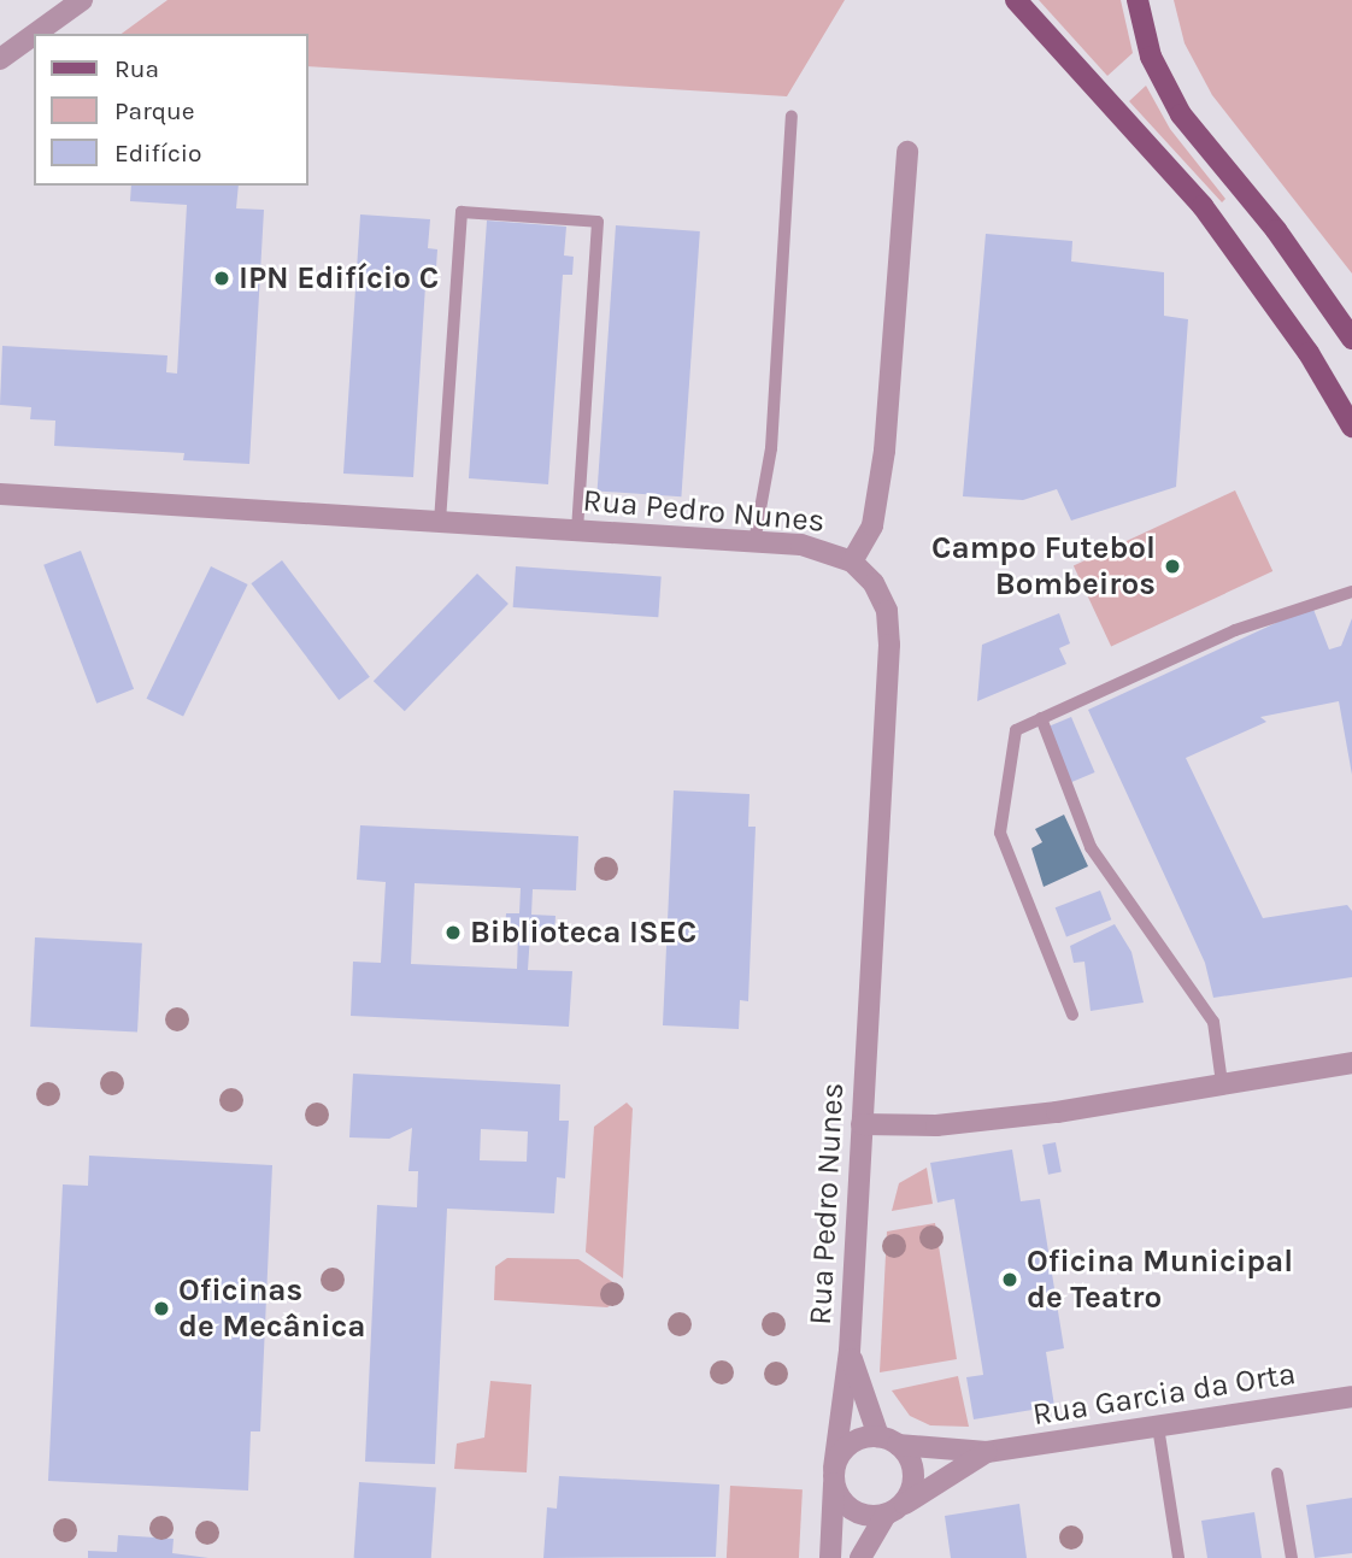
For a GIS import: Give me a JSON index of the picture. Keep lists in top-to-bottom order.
{
  "streets": {
    "street": ["Rua Pedro Nunes", "Rua Garcia da Orta"]
  },
  "crossings": [
    ["Rua Pedro Nunes", "Rua Garcia da Orta"]
  ],
  "places": [
    "IPN Edifício C",
    "Campo Futebol Bombeiros",
    "Biblioteca ISEC",
    "Oficina Municipal de Teatro",
    "Oficinas de Mecânica"
  ],
  "legend": ["Rua", "Parque", "Edifício"]
}
